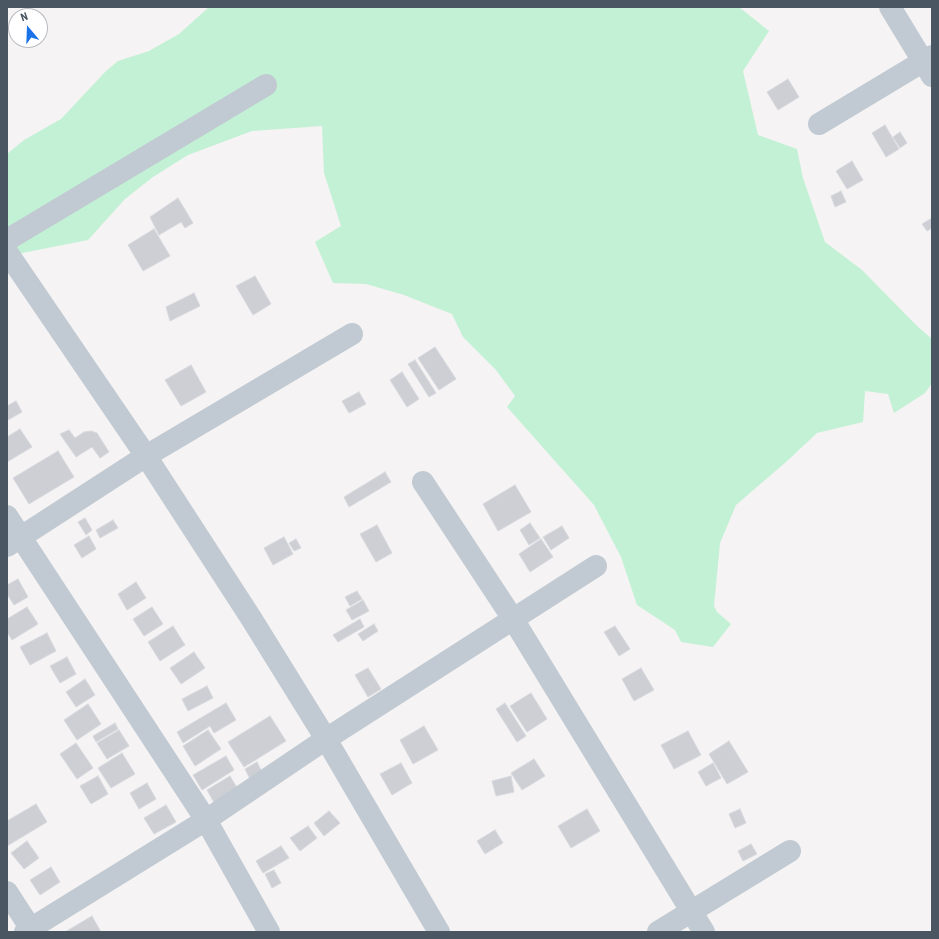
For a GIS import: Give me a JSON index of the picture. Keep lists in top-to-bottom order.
{
  "north": "top"
}
